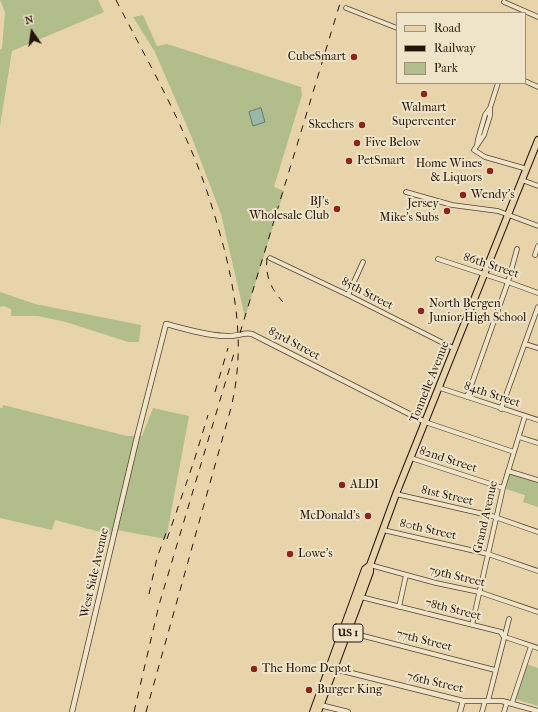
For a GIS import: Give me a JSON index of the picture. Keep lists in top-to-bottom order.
{
  "streets": {
    "main road": ["Tonnelle Avenue", "US 1"],
    "street": [
      "86th Street",
      "85th Street",
      "83rd Street",
      "84th Street",
      "82nd Street",
      "81st Street",
      "Grand Avenue",
      "80th Street",
      "West Side Avenue",
      "79th Street",
      "78th Street",
      "77th Street",
      "76th Street"
    ]
  },
  "crossings": [
    ["86th Street", "Tonnelle Avenue"],
    ["85th Street", "Tonnelle Avenue"],
    ["83rd Street", "Tonnelle Avenue"],
    ["83rd Street", "Grand Avenue"],
    ["83rd Street", "West Side Avenue"],
    ["Tonnelle Avenue", "84th Street"],
    ["Tonnelle Avenue", "82nd Street"],
    ["Tonnelle Avenue", "81st Street"],
    ["Tonnelle Avenue", "80th Street"],
    ["Tonnelle Avenue", "79th Street"],
    ["Tonnelle Avenue", "78th Street"],
    ["Tonnelle Avenue", "77th Street"],
    ["Tonnelle Avenue", "76th Street"],
    ["84th Street", "Grand Avenue"],
    ["82nd Street", "Grand Avenue"],
    ["81st Street", "Grand Avenue"],
    ["Grand Avenue", "80th Street"],
    ["Grand Avenue", "79th Street"],
    ["Grand Avenue", "78th Street"]
  ],
  "places": [
    "CubeSmart",
    "Walmart Supercenter",
    "Skechers",
    "Five Below",
    "PetSmart",
    "Home Wines & Liquors",
    "Wendy's",
    "BJ's Wholesale Club",
    "Jersey Mike's Subs",
    "North Bergen Junior High School",
    "ALDI",
    "McDonald's",
    "Lowe's",
    "The Home Depot",
    "Burger King"
  ],
  "legend": ["Road", "Railway", "Park"],
  "north": "top"
}
